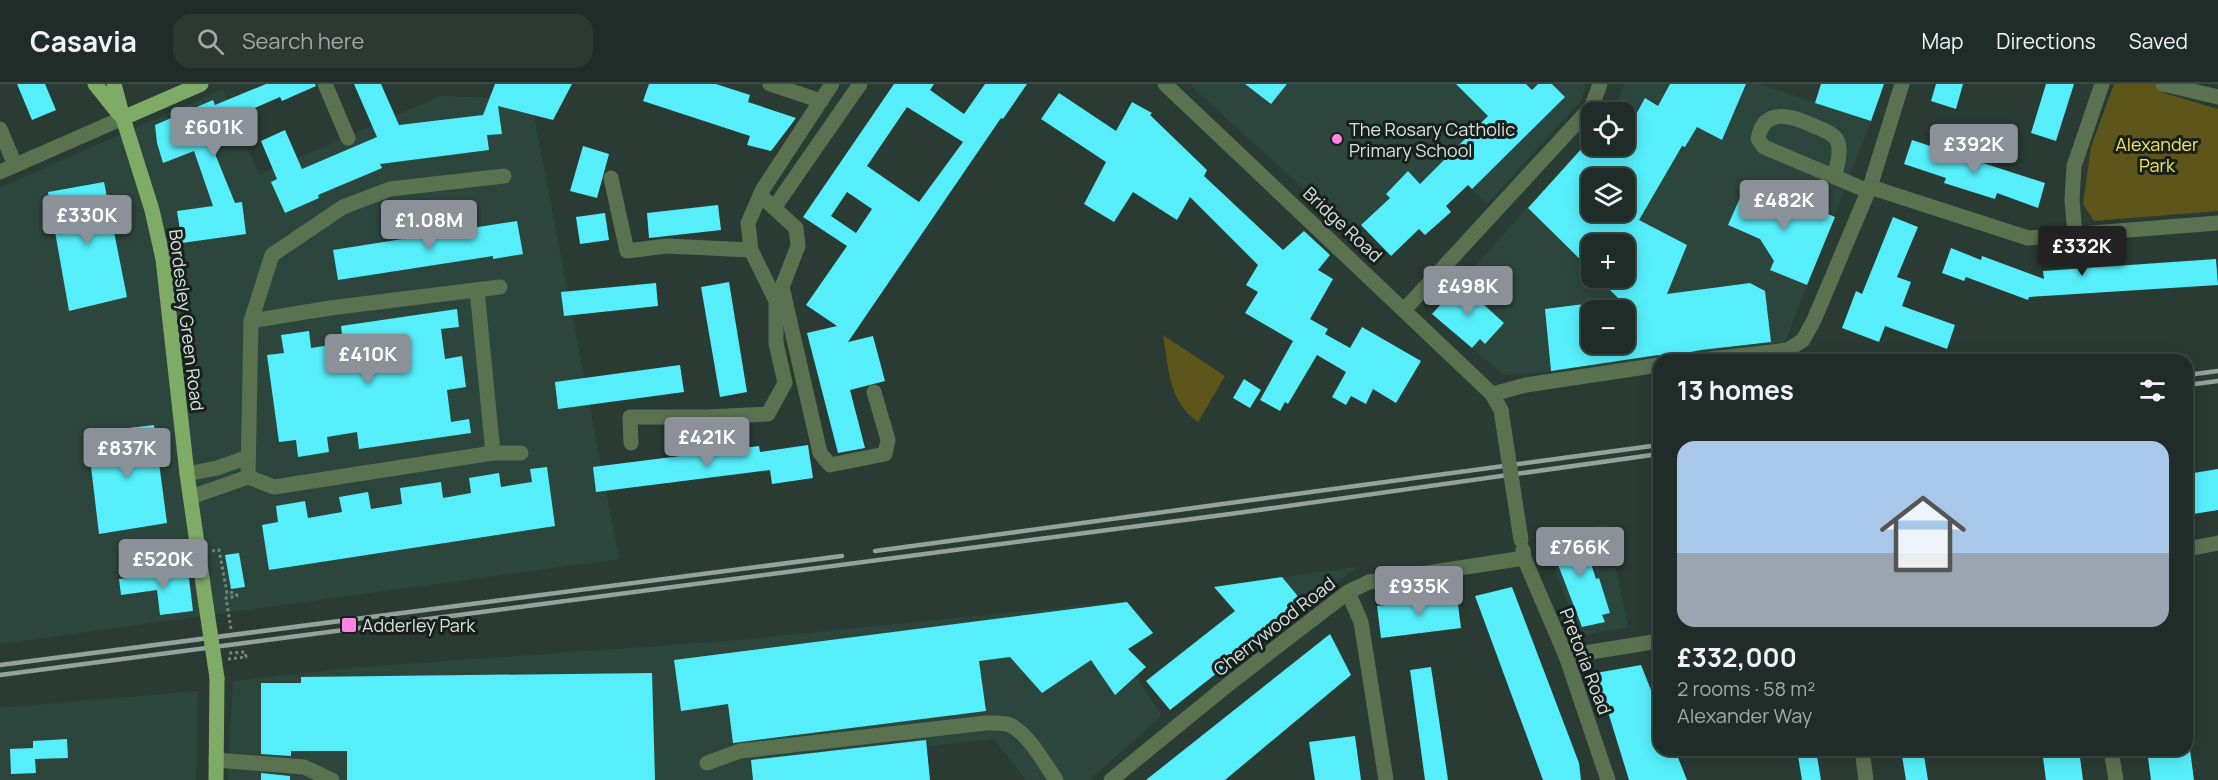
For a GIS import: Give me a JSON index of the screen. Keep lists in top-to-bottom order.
{
  "streets": {
    "main road": ["Bordesley Green Road"],
    "street": ["Bridge Road", "Cherrywood Road", "Pretoria Road"]
  },
  "crossings": [
    ["Bridge Road", "Pretoria Road"],
    ["Cherrywood Road", "Pretoria Road"]
  ],
  "parks": ["Alexander Park"],
  "places": {
    "other": ["The Rosary Catholic Primary School"],
    "transit": ["Adderley Park"]
  },
  "page": {
    "header": "Casavia",
    "search": "Search here",
    "nav": ["Map", "Directions", "Saved"],
    "map_buttons": ["+", "−"],
    "price": [
      "£601K",
      "£392K",
      "£482K",
      "£330K",
      "£1.08M",
      "£332K",
      "£498K",
      "£410K",
      "£421K",
      "£837K",
      "£766K",
      "£520K",
      "£935K"
    ],
    "heading": "13 homes",
    "list": [
      {
        "name": "£332,000",
        "note": "2 rooms · 58 m² · Alexander Way"
      }
    ]
  }
}
